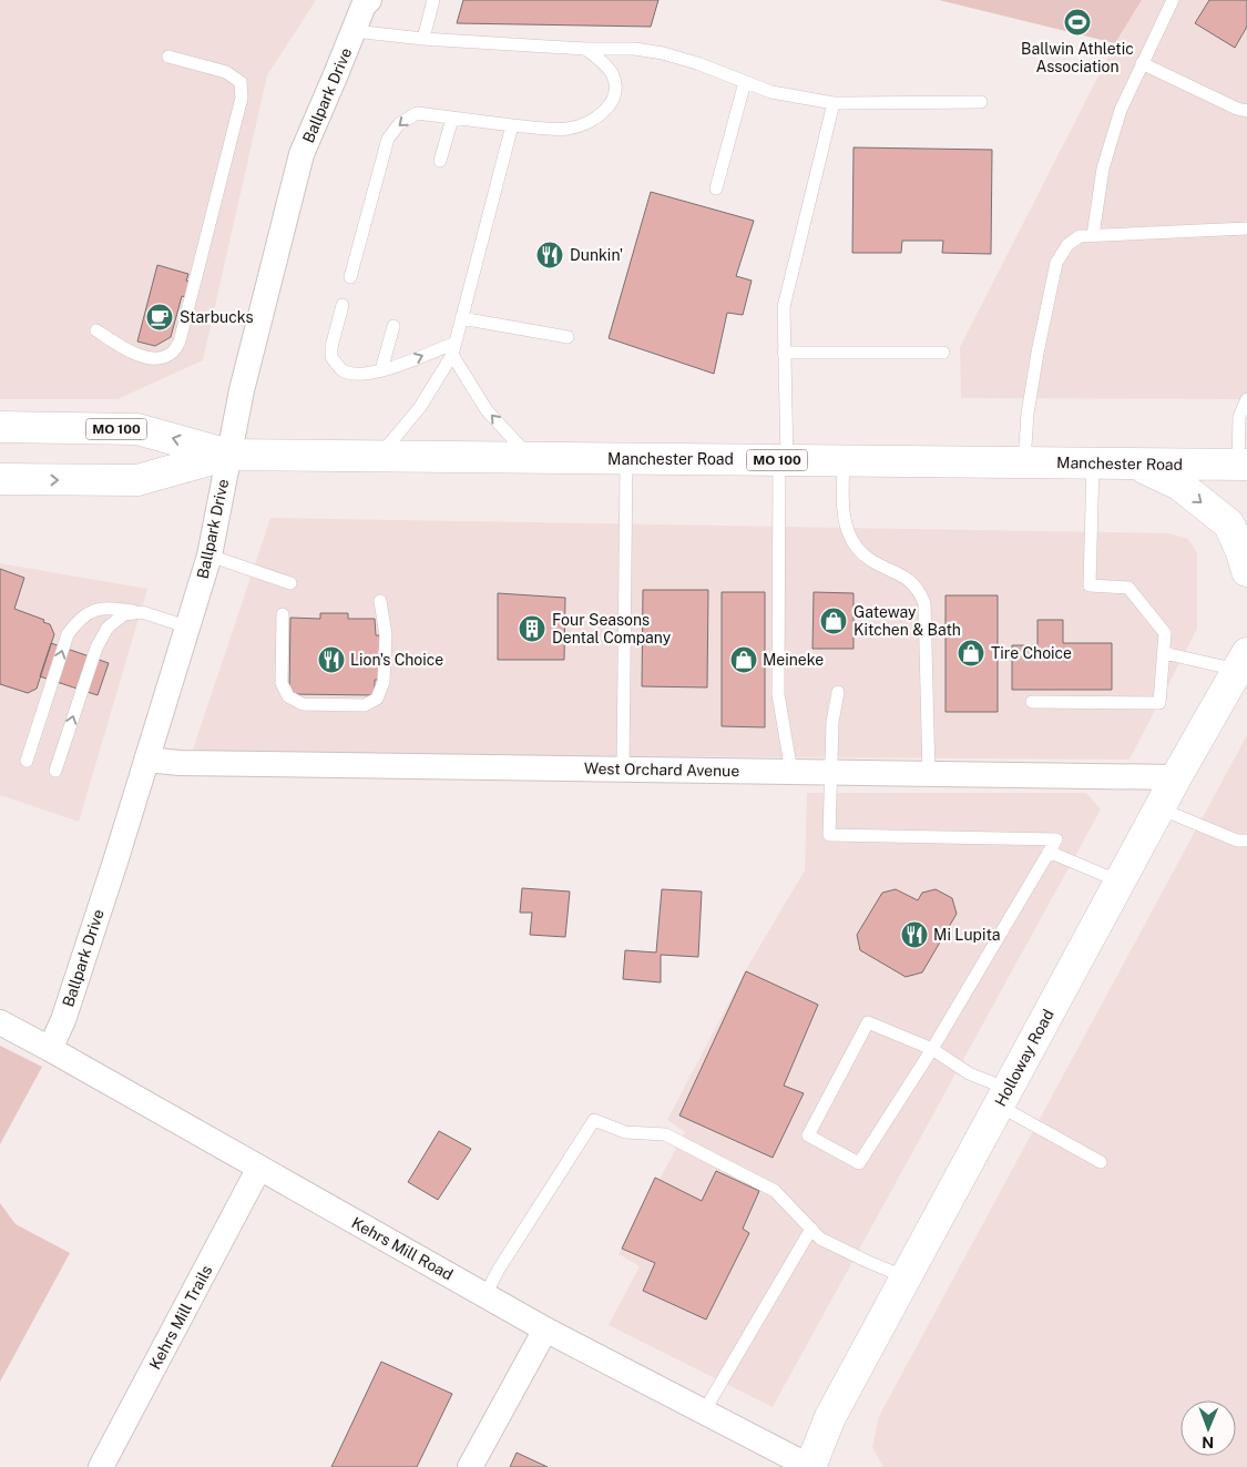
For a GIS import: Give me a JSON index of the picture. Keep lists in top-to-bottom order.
{
  "streets": {
    "main road": ["MO 100", "Manchester Road", "Holloway Road"],
    "street": [
      "Ballpark Drive",
      "West Orchard Avenue",
      "Kehrs Mill Road",
      "Kehrs Mill Trails"
    ]
  },
  "crossings": [
    ["Ballpark Drive", "Manchester Road"],
    ["Ballpark Drive", "West Orchard Avenue"],
    ["Ballpark Drive", "Kehrs Mill Road"],
    ["West Orchard Avenue", "Holloway Road"],
    ["Holloway Road", "Kehrs Mill Road"],
    ["Kehrs Mill Road", "Kehrs Mill Trails"]
  ],
  "places": {
    "sports": ["Ballwin Athletic Association"],
    "restaurant": ["Dunkin'", "Lion's Choice", "Mi Lupita"],
    "cafe": ["Starbucks"],
    "shop": ["Gateway Kitchen & Bath", "Tire Choice", "Meineke"],
    "building": ["Four Seasons Dental Company"]
  },
  "north": "bottom"
}
